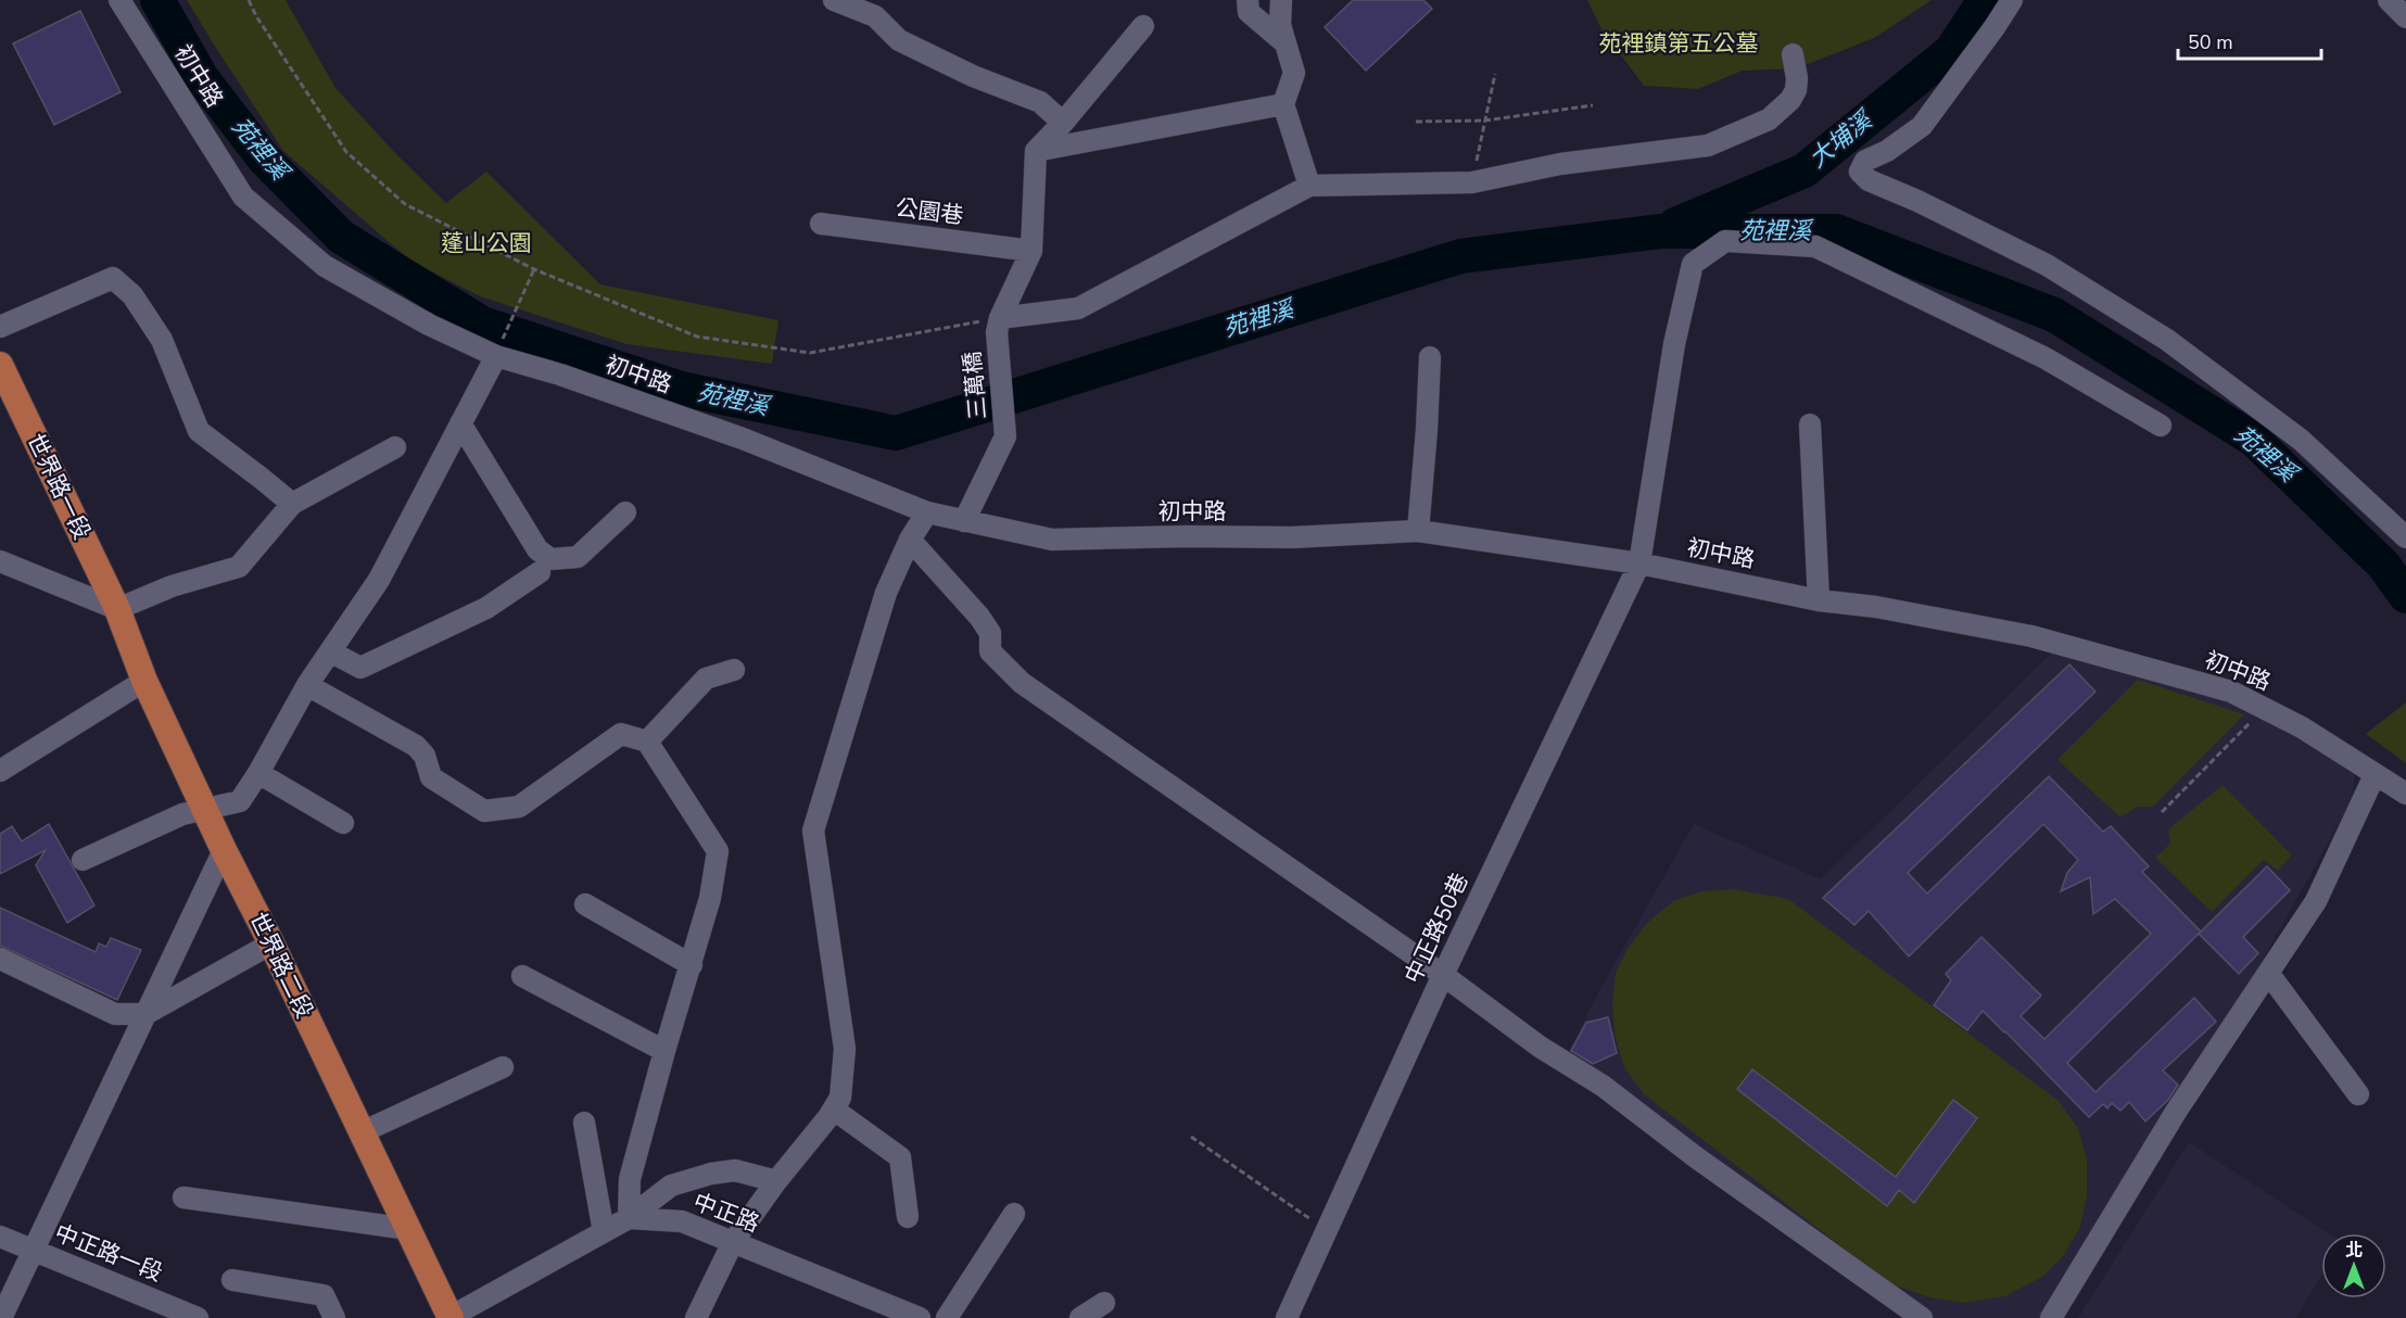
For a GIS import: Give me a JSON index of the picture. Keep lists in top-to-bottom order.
{
  "streets": {
    "main road": ["世界路一段", "世界路二段"],
    "street": [
      "初中路",
      "公園巷",
      "三萬橋",
      "中正路50巷",
      "中正路",
      "中正路一段"
    ]
  },
  "crossings": [
    ["初中路", "三萬橋"],
    ["初中路", "中正路50巷"],
    ["世界路一段", "世界路二段"]
  ],
  "water": ["大埔溪", "苑裡溪"],
  "parks": ["苑裡鎮第五公墓", "蓬山公園"],
  "scale_bar": "50 m",
  "north": "top"
}
